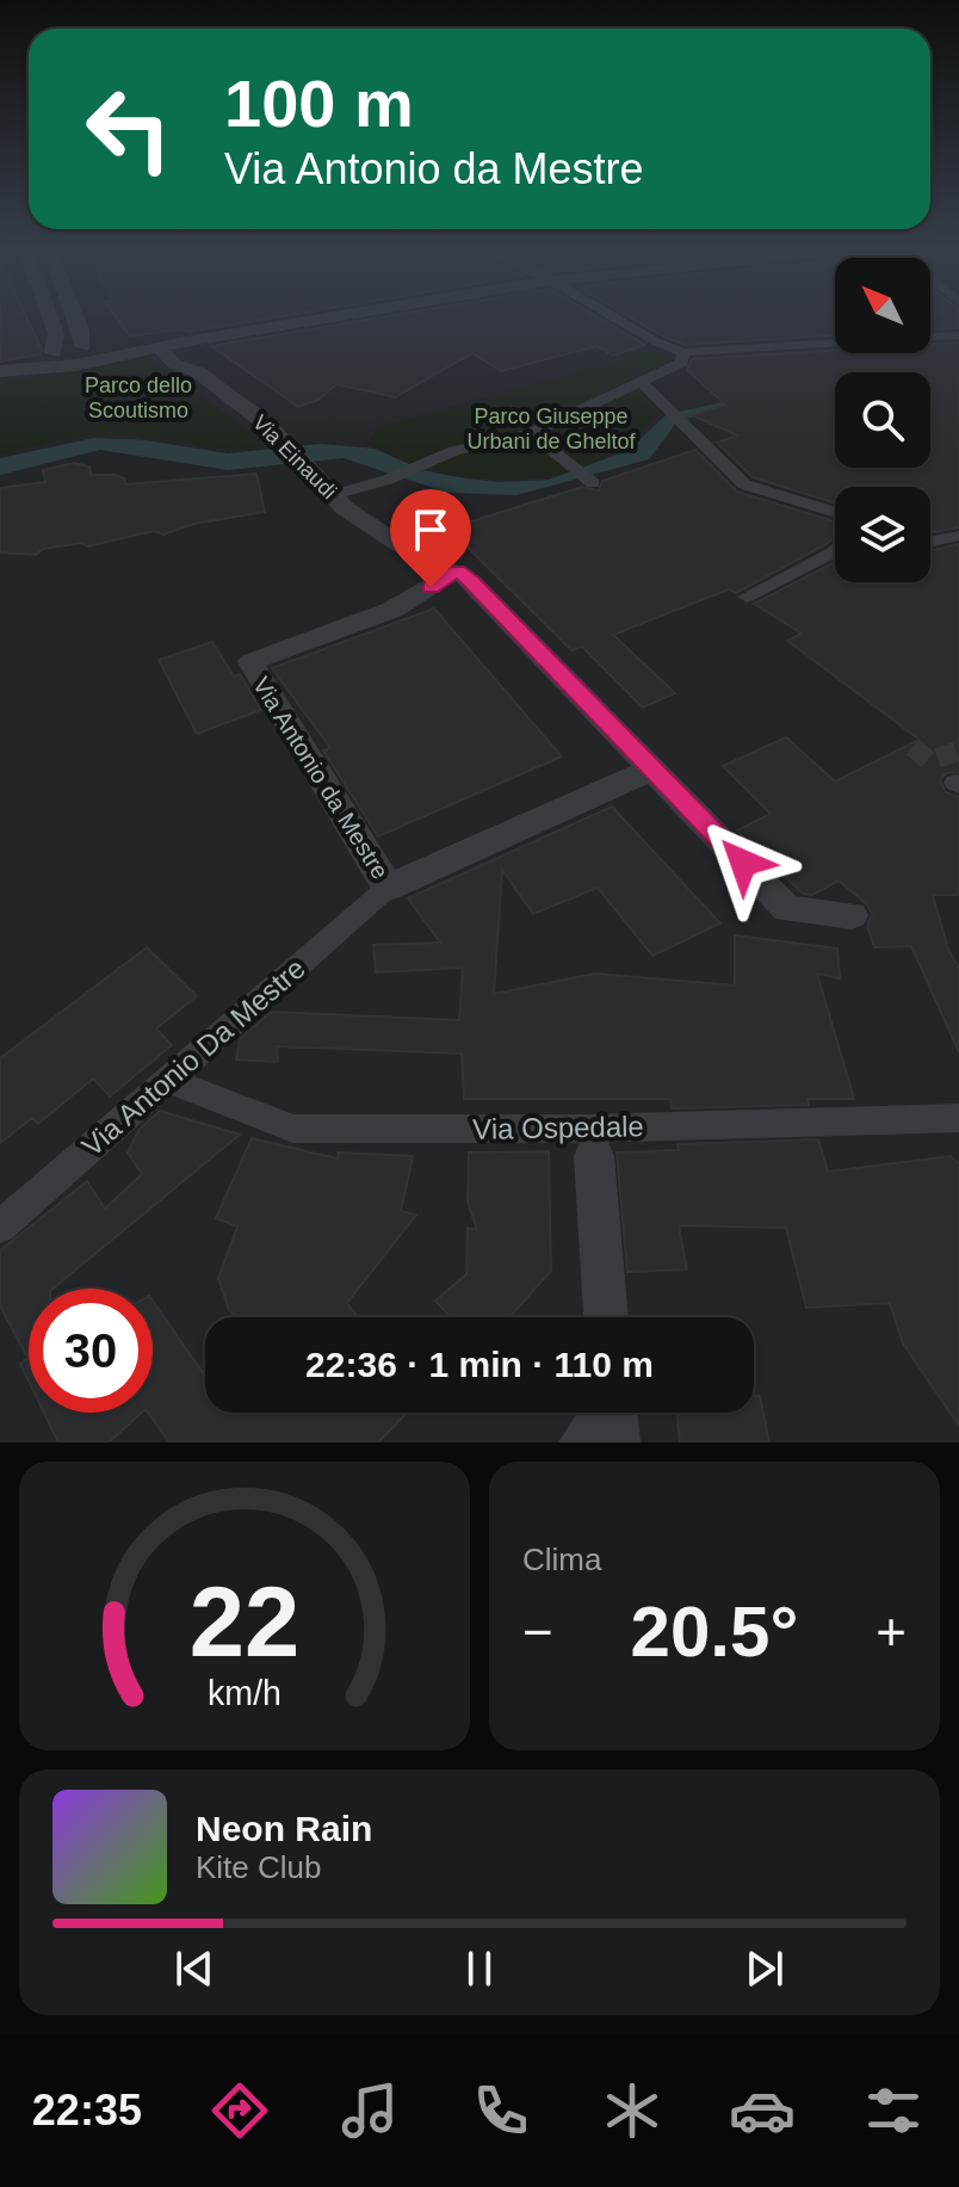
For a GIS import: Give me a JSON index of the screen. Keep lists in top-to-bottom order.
{
  "streets": {
    "street": [
      "Via Einaudi",
      "Via Antonio da Mestre",
      "Via Antonio Da Mestre",
      "Via Ospedale"
    ]
  },
  "crossings": [
    ["Via Einaudi", "Via Antonio da Mestre"],
    ["Via Antonio da Mestre", "Via Antonio Da Mestre"],
    ["Via Antonio Da Mestre", "Via Ospedale"]
  ],
  "parks": ["Parco dello Scoutismo", "Parco Giuseppe Urbani de Gheltof"],
  "north": "top left",
  "page": {
    "turn": ["100 m", "Via Antonio da Mestre"],
    "limit": "30",
    "trip": "22:36 · 1 min · 110 m",
    "tile": "Clima",
    "heat": ["−", "20.5°", "+"],
    "song": ["Neon Rain", "Kite Club"],
    "tabs": "22:35",
    "gauge": ["22", "km/h"]
  }
}
